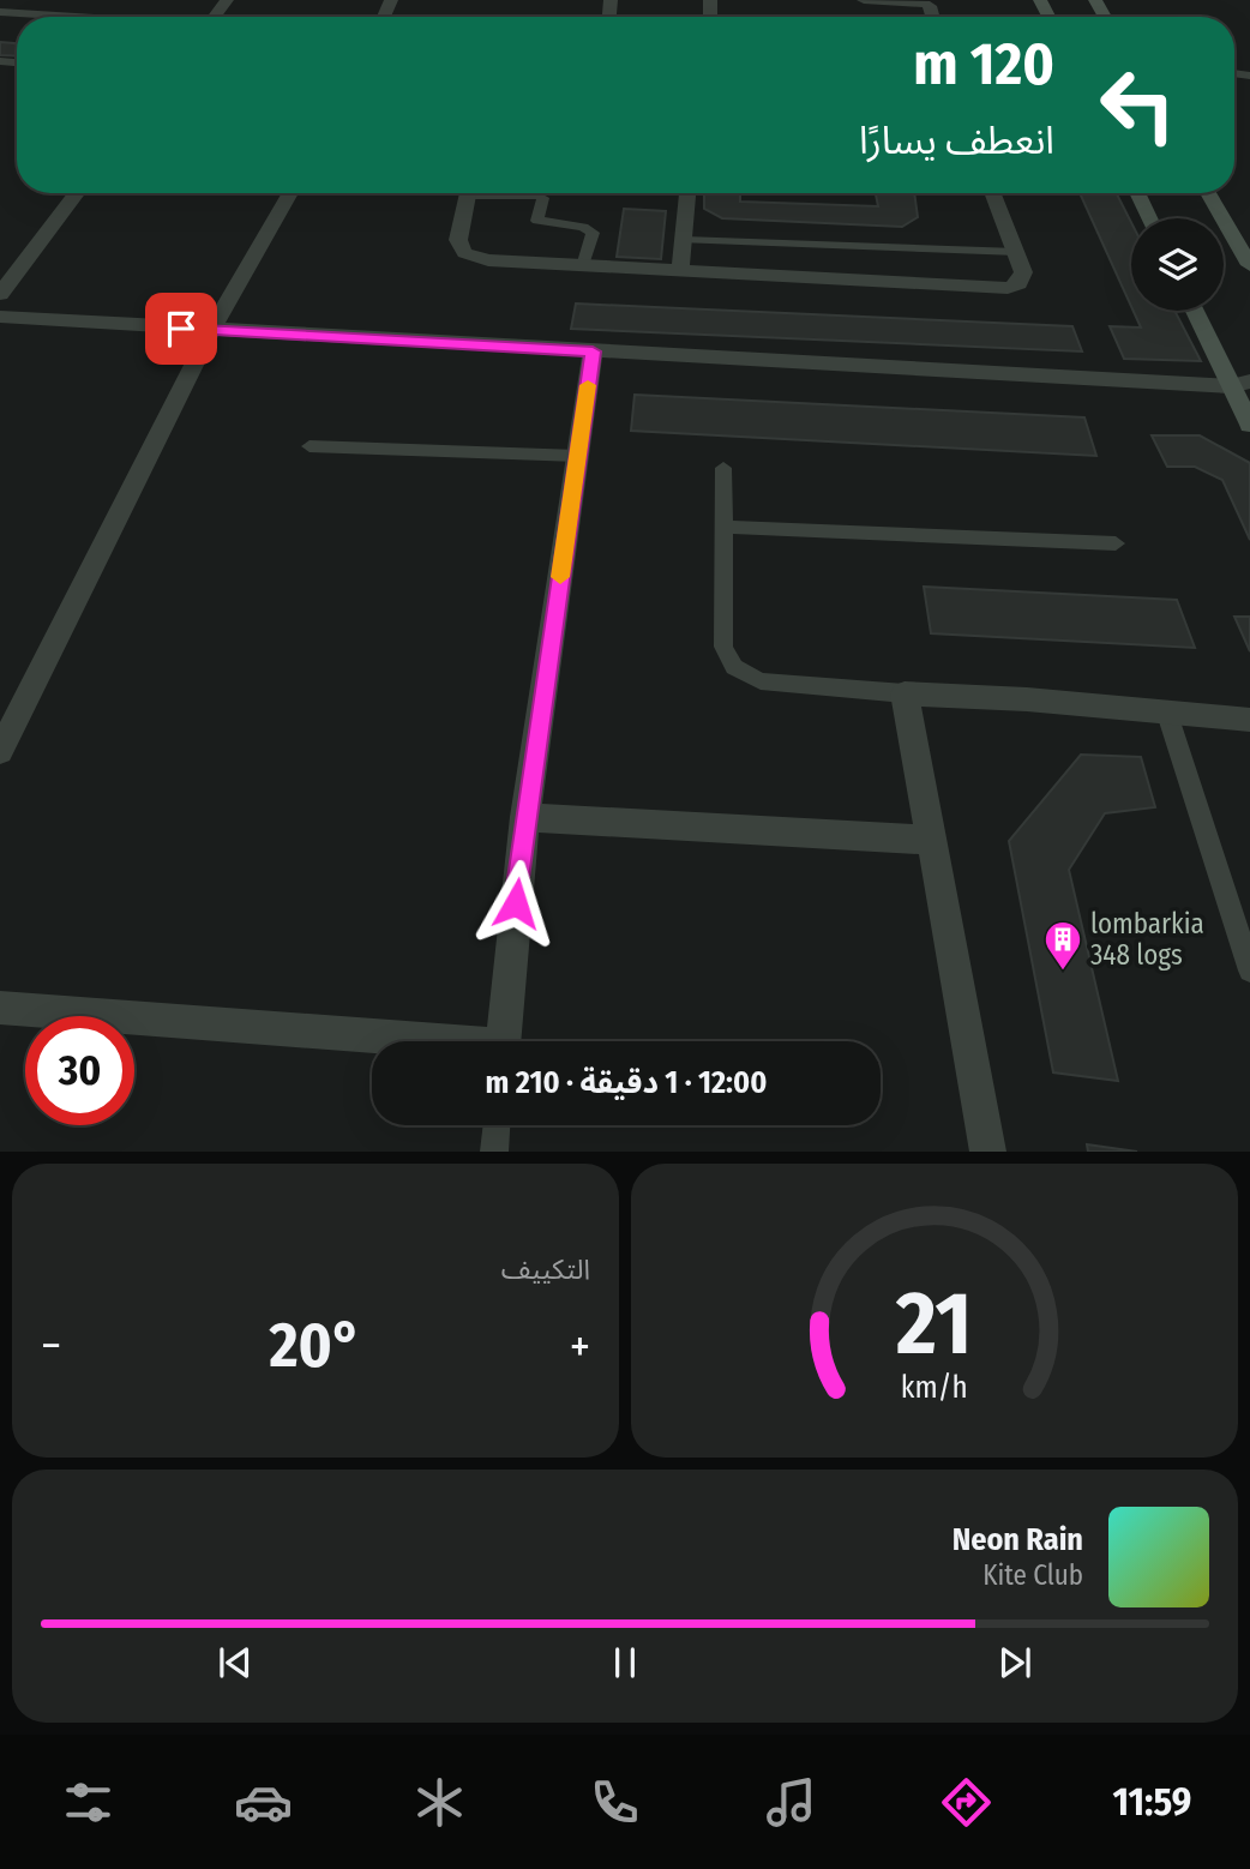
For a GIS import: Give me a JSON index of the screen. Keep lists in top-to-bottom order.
{
  "places": {
    "building": ["lombarkia 348 logs"]
  },
  "page": {
    "turn": ["120 m", "انعطف يسارًا"],
    "limit": "30",
    "trip": "12:00 · 1 دقيقة · 210 m",
    "tile": "التكييف",
    "heat": ["−", "20°", "+"],
    "song": ["Neon Rain", "Kite Club"],
    "tabs": "11:59",
    "gauge": ["21", "km/h"]
  }
}
